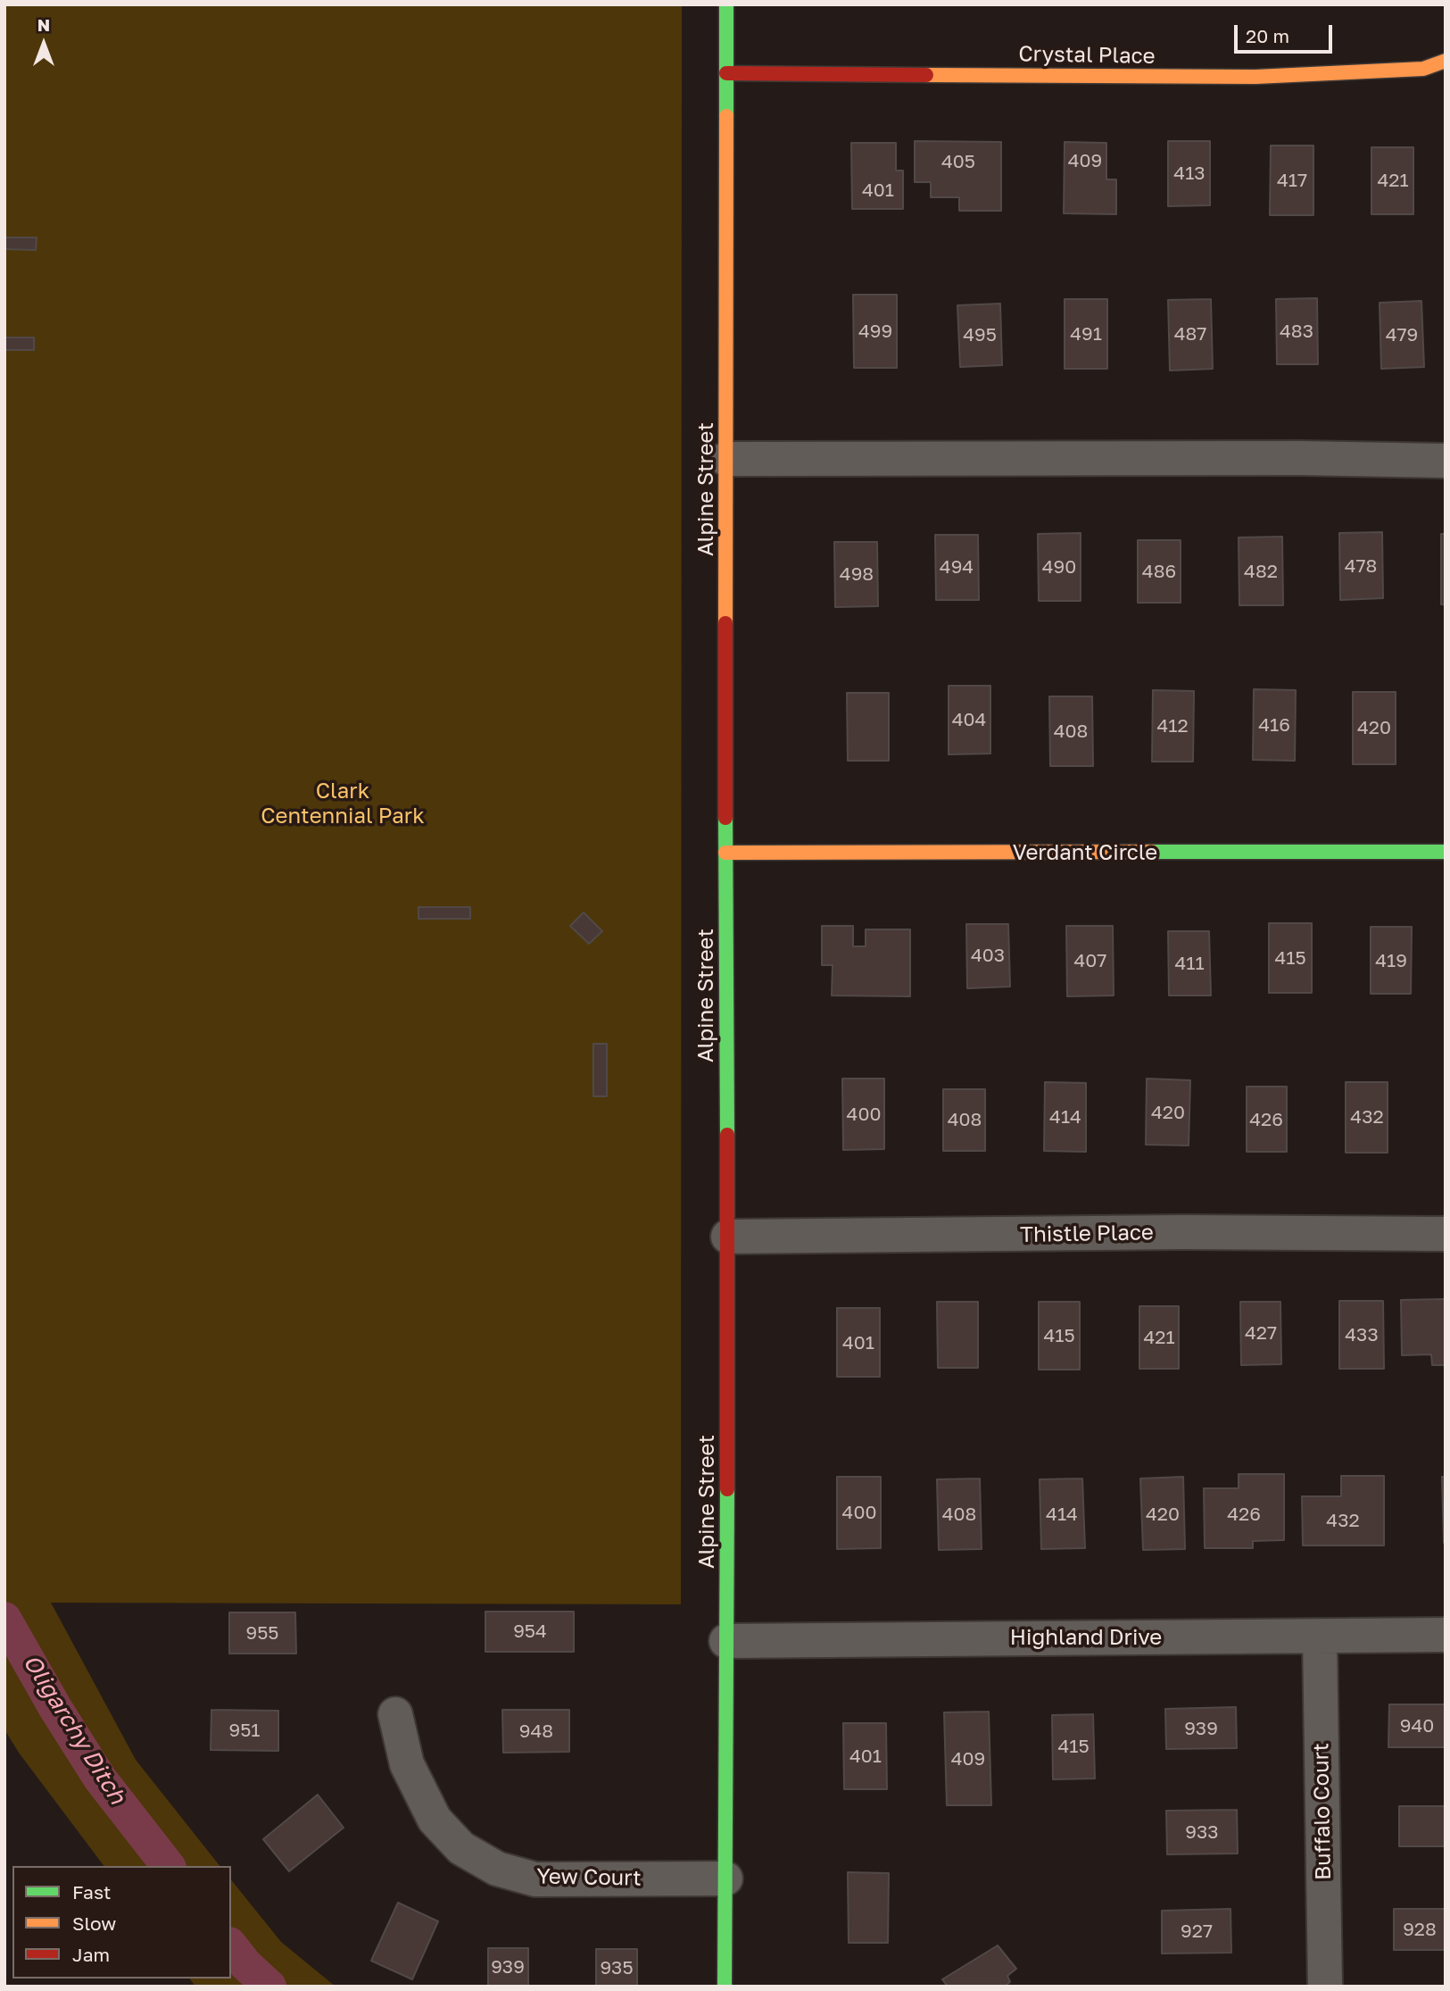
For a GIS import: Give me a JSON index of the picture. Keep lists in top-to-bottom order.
{
  "streets": {
    "street": [
      "Crystal Place",
      "Alpine Street",
      "Verdant Circle",
      "Thistle Place",
      "Highland Drive",
      "Buffalo Court",
      "Yew Court"
    ]
  },
  "crossings": [
    ["Crystal Place", "Alpine Street"],
    ["Alpine Street", "Verdant Circle"],
    ["Alpine Street", "Thistle Place"],
    ["Alpine Street", "Highland Drive"],
    ["Alpine Street", "Yew Court"],
    ["Highland Drive", "Buffalo Court"]
  ],
  "water": ["Oligarchy Ditch"],
  "parks": ["Clark Centennial Park"],
  "house_numbers": [
    "409",
    "405",
    "413",
    "417",
    "421",
    "401",
    "499",
    "483",
    "491",
    "487",
    "495",
    "479",
    "478",
    "494",
    "490",
    "486",
    "482",
    "498",
    "404",
    "416",
    "412",
    "420",
    "408",
    "403",
    "415",
    "407",
    "419",
    "411",
    "420",
    "400",
    "414",
    "432",
    "408",
    "426",
    "427",
    "433",
    "415",
    "421",
    "401",
    "400",
    "408",
    "414",
    "420",
    "426",
    "432",
    "954",
    "955",
    "940",
    "939",
    "951",
    "948",
    "415",
    "401",
    "409",
    "933",
    "928",
    "927",
    "939",
    "935"
  ],
  "legend": ["Fast", "Slow", "Jam"],
  "scale_bar": "20 m",
  "north": "top"
}
